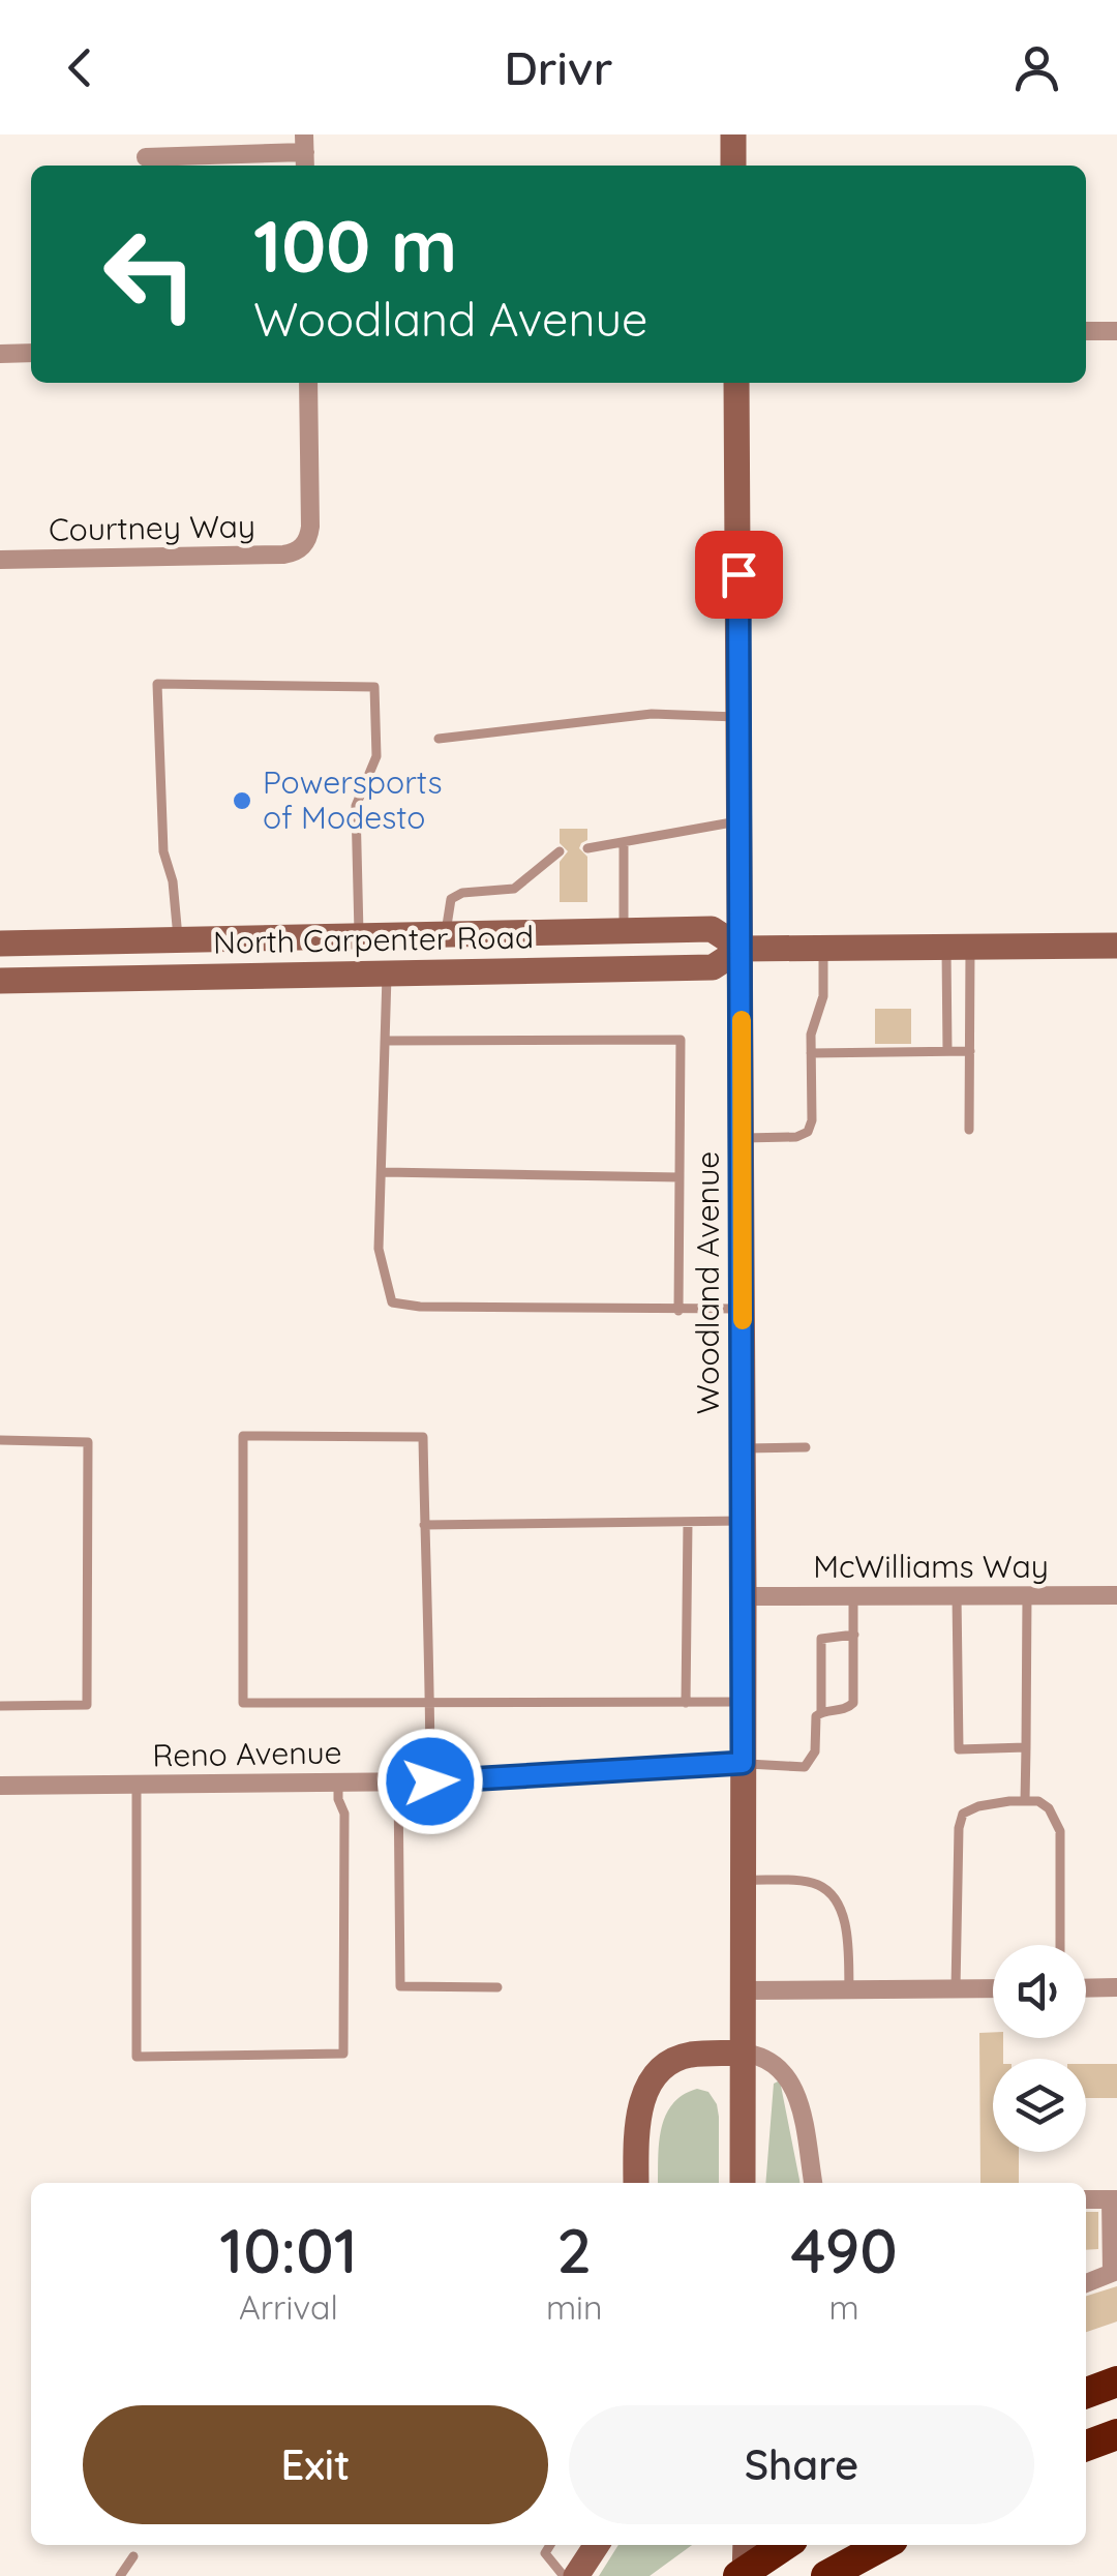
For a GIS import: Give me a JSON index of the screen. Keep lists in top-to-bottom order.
{
  "streets": {
    "street": [
      "Courtney Way",
      "North Carpenter Road",
      "Woodland Avenue",
      "McWilliams Way",
      "Reno Avenue"
    ]
  },
  "crossings": [
    ["North Carpenter Road", "Woodland Avenue"],
    ["Woodland Avenue", "McWilliams Way"],
    ["Woodland Avenue", "Reno Avenue"]
  ],
  "places": ["Powersports of Modesto"],
  "page": {
    "header": "Drivr",
    "turn": ["100 m", "Woodland Avenue"],
    "eta": [
      "10:01",
      "Arrival",
      "2",
      "min",
      "490",
      "m"
    ],
    "buttons": ["Exit", "Share"]
  }
}
